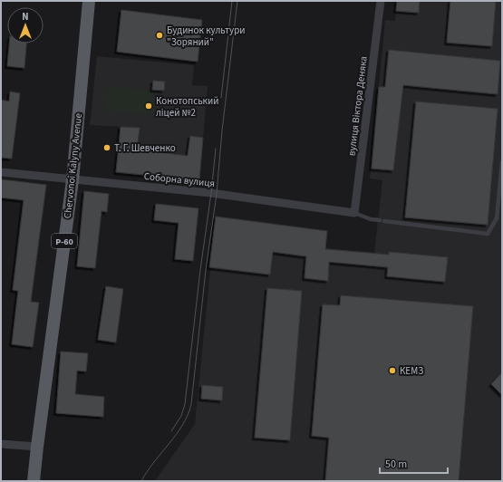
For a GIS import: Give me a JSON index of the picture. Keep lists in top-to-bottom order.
{
  "streets": {
    "main road": ["Chervonoi Kalyny Avenue", "Р-60"],
    "street": ["вулиця Віктора Деняка", "Соборна вулиця"]
  },
  "crossings": [
    ["вулиця Віктора Деняка", "Соборна вулиця"],
    ["Chervonoi Kalyny Avenue", "Соборна вулиця"]
  ],
  "places": [
    "Будинок культури \"Зоряний\"",
    "Конотопський ліцей №2",
    "Т. Г. Шевченко",
    "КЕМЗ"
  ],
  "scale_bar": "50 m",
  "north": "top"
}
